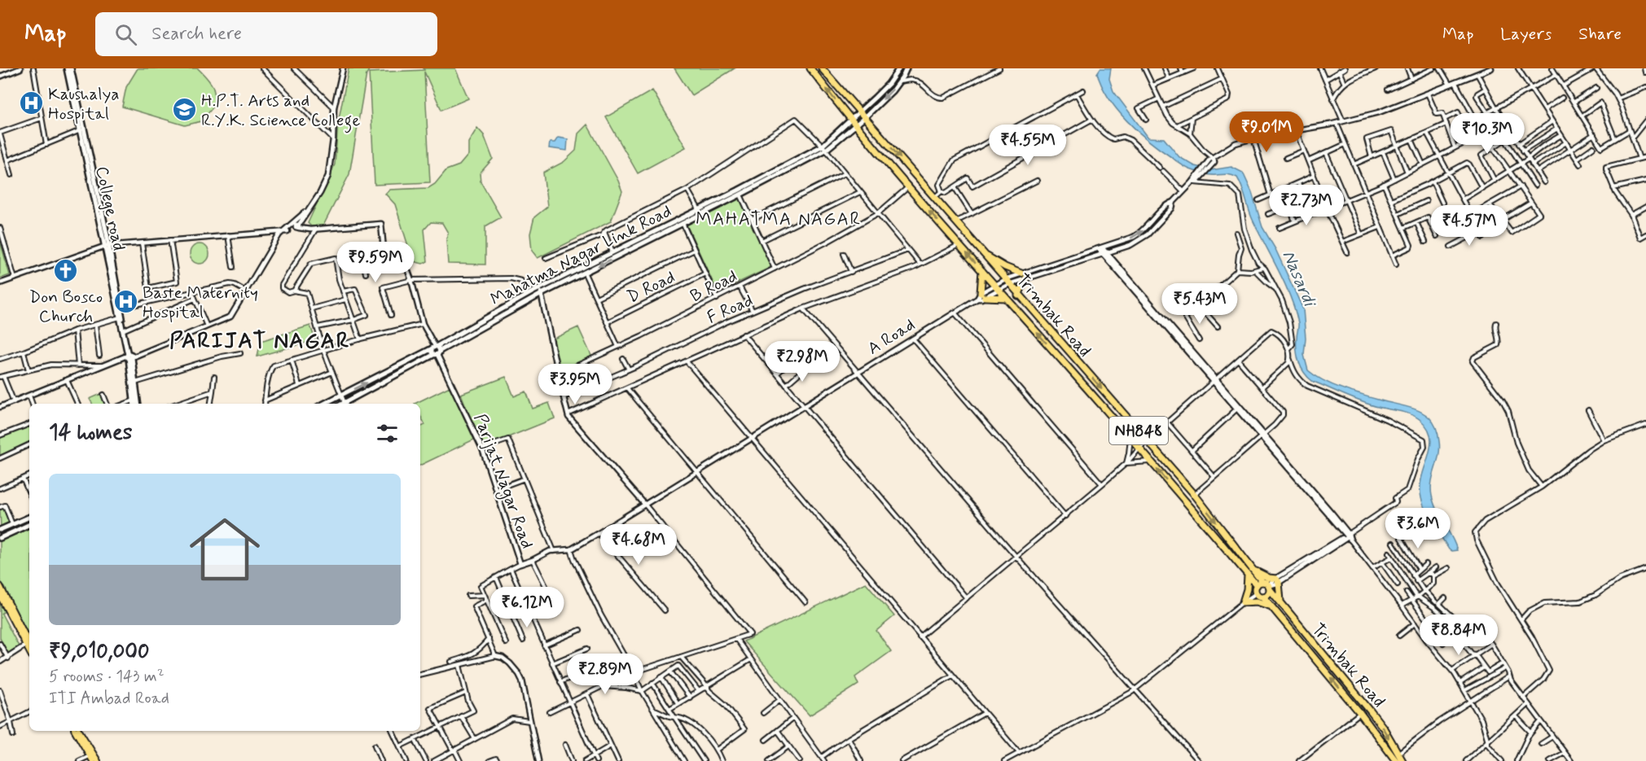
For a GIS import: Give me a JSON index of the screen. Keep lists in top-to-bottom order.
{
  "streets": {
    "highway": ["Trimbak Road", "NH848"],
    "main road": ["College road", "Mahatma Nagar Link Road"],
    "street": [
      "B Road",
      "D Road",
      "F Road",
      "A Road",
      "Parijat Nagar Road"
    ]
  },
  "crossings": [
    ["Mahatma Nagar Link Road", "Trimbak Road"],
    ["Mahatma Nagar Link Road", "Parijat Nagar Road"],
    ["A Road", "NH848"],
    ["A Road", "Parijat Nagar Road"]
  ],
  "districts": ["MAHATMA NAGAR", "PARIJAT NAGAR"],
  "water": ["Nasardi"],
  "places": {
    "hospital": ["Kaushalya Hospital", "Baste Maternity Hospital"],
    "school or university": ["H.P.T. Arts and R.Y.K. Science College"],
    "church": ["Don Bosco Church"]
  },
  "page": {
    "header": "Map",
    "search": "Search here",
    "nav": ["Map", "Layers", "Share"],
    "price": [
      "₹9.01M",
      "₹10.3M",
      "₹4.55M",
      "₹2.73M",
      "₹4.57M",
      "₹9.59M",
      "₹5.43M",
      "₹2.98M",
      "₹3.95M",
      "₹3.6M",
      "₹4.68M",
      "₹6.12M",
      "₹8.84M",
      "₹2.89M"
    ],
    "heading": "14 homes",
    "list": [
      {
        "name": "₹9,010,000",
        "note": "5 rooms · 143 m² · ITI Ambad Road"
      }
    ]
  }
}
